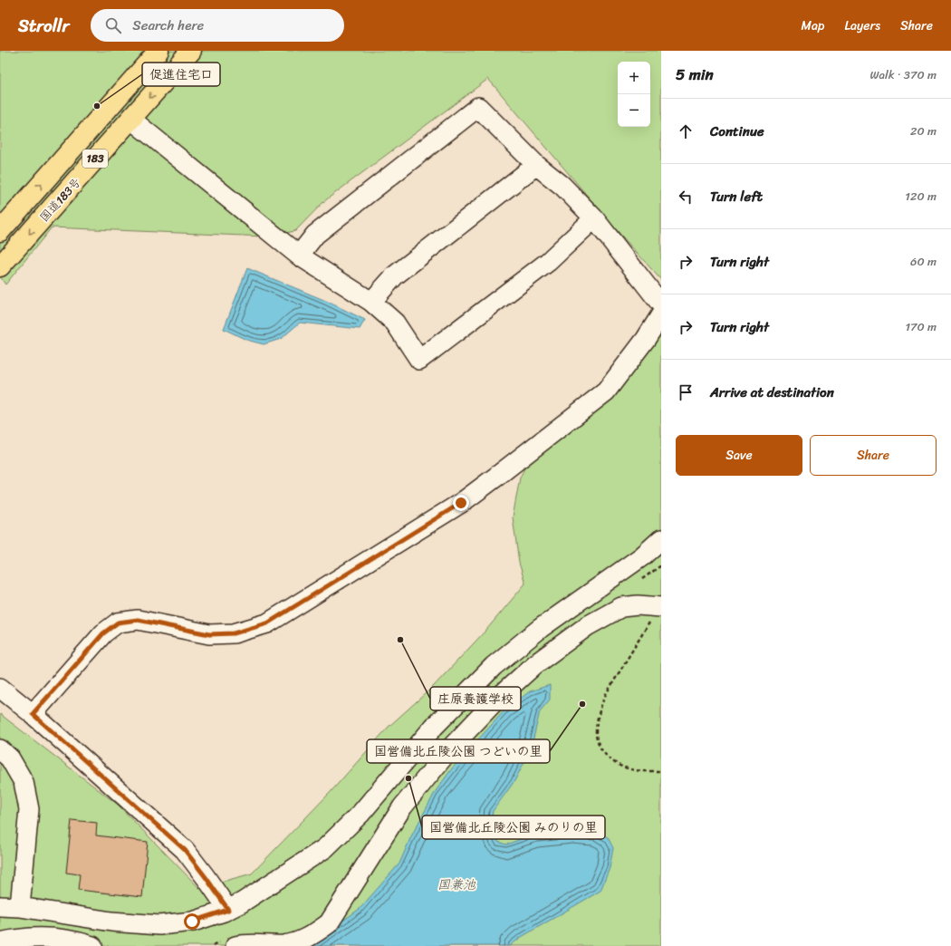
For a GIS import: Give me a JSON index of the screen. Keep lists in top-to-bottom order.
{
  "streets": {
    "highway": ["183", "国道183号"]
  },
  "water": ["国兼池"],
  "places": [
    "促進住宅口",
    "庄原養護学校",
    "国営備北丘陵公園 つどいの里",
    "国営備北丘陵公園 みのりの里"
  ],
  "page": {
    "header": "Strollr",
    "search": "Search here",
    "nav": ["Map", "Layers", "Share"],
    "heading": ["5 min", "Walk · 370 m"],
    "map_buttons": ["+", "−"],
    "list": [
      ["Continue", "20 m"],
      ["Turn left", "120 m"],
      ["Turn right", "60 m"],
      ["Turn right", "170 m"],
      "Arrive at destination"
    ],
    "buttons": ["Save", "Share"]
  }
}
